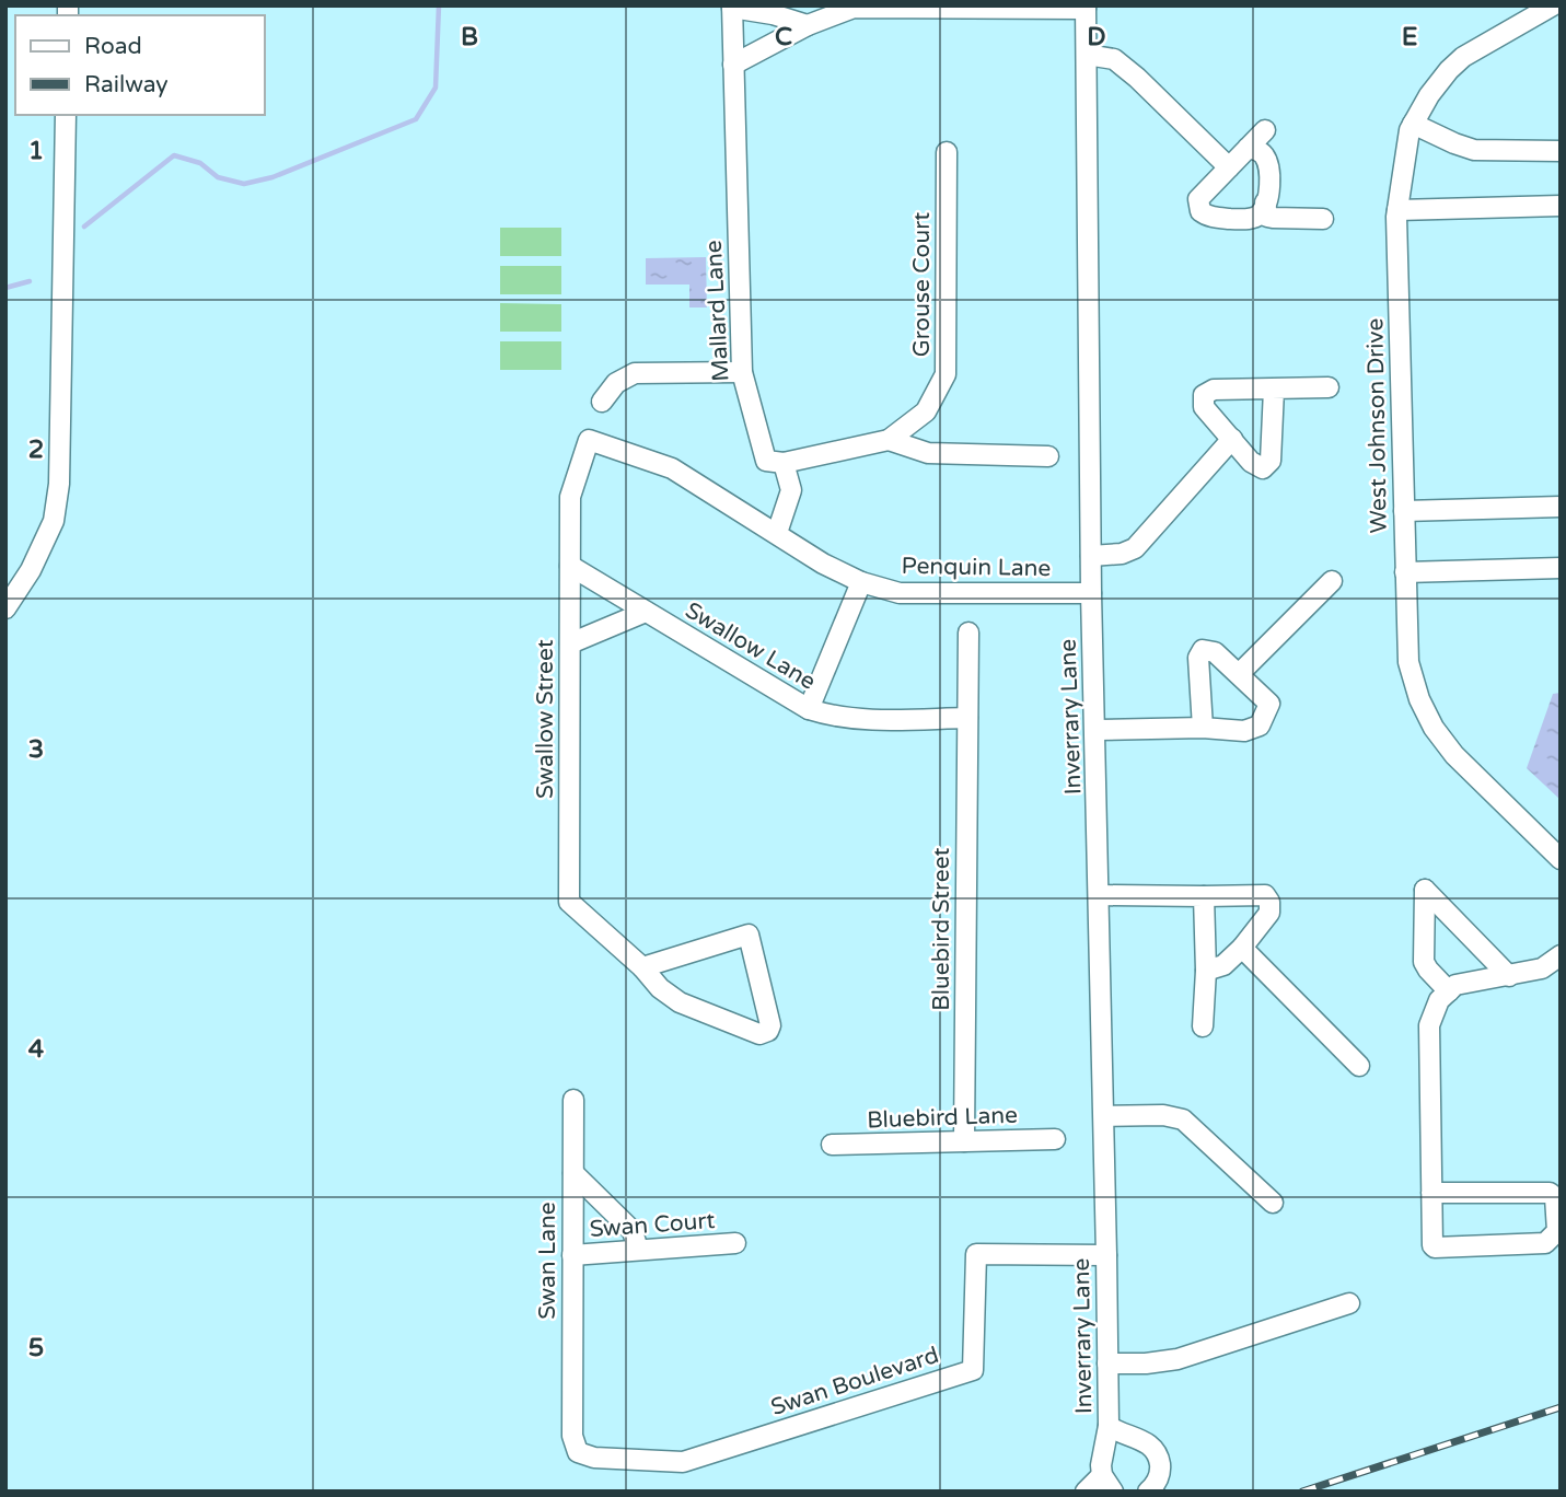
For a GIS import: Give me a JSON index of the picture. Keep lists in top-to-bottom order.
{
  "streets": {
    "street": [
      "Grouse Court",
      "Mallard Lane",
      "West Johnson Drive",
      "Penquin Lane",
      "Swallow Lane",
      "Inverrary Lane",
      "Swallow Street",
      "Bluebird Street",
      "Bluebird Lane",
      "Swan Court",
      "Swan Lane",
      "Swan Boulevard"
    ]
  },
  "crossings": [
    ["Penquin Lane", "Inverrary Lane"],
    ["Penquin Lane", "Swallow Street"],
    ["Swallow Lane", "Swallow Street"],
    ["Swallow Lane", "Bluebird Street"],
    ["Inverrary Lane", "Swan Boulevard"],
    ["Bluebird Street", "Bluebird Lane"],
    ["Swan Court", "Swan Lane"],
    ["Swan Lane", "Swan Boulevard"]
  ],
  "legend": ["Road", "Railway"],
  "grid": {
    "columns": [
      "B",
      "C",
      "D",
      "E"
    ],
    "rows": [
      "1",
      "2",
      "3",
      "4",
      "5"
    ]
  }
}
